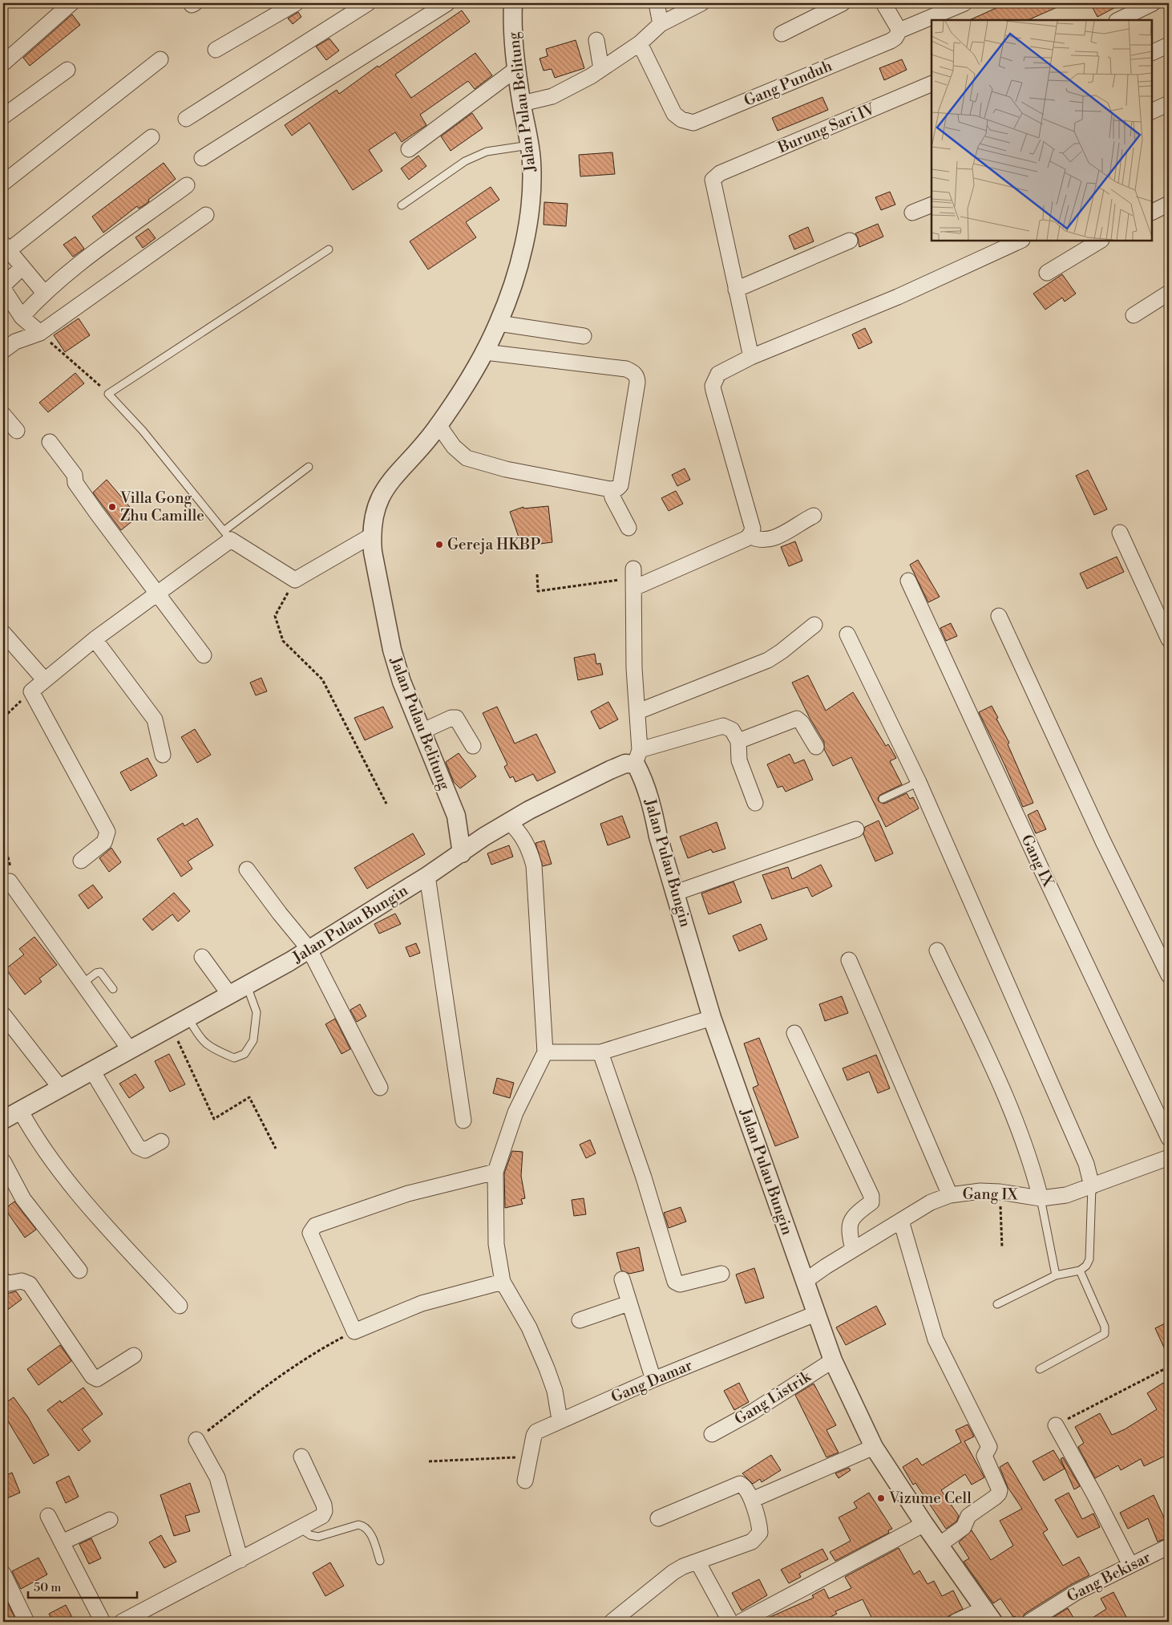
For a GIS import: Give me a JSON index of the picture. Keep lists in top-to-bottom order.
{
  "streets": {
    "street": [
      "Gang Punduh",
      "Jalan Pulau Belitung",
      "Burung Sari IV",
      "Gang IX",
      "Jalan Pulau Bungin",
      "Gang Damar",
      "Gang Listrik",
      "Gang Bekisar"
    ]
  },
  "crossings": [
    ["Jalan Pulau Belitung", "Jalan Pulau Bungin"],
    ["Gang IX", "Jalan Pulau Bungin"],
    ["Jalan Pulau Bungin", "Gang Damar"],
    ["Jalan Pulau Bungin", "Gang Listrik"]
  ],
  "places": ["Villa Gong Zhu Camille", "Gereja HKBP", "Vizume Cell"],
  "scale_bar": "50 m"
}
